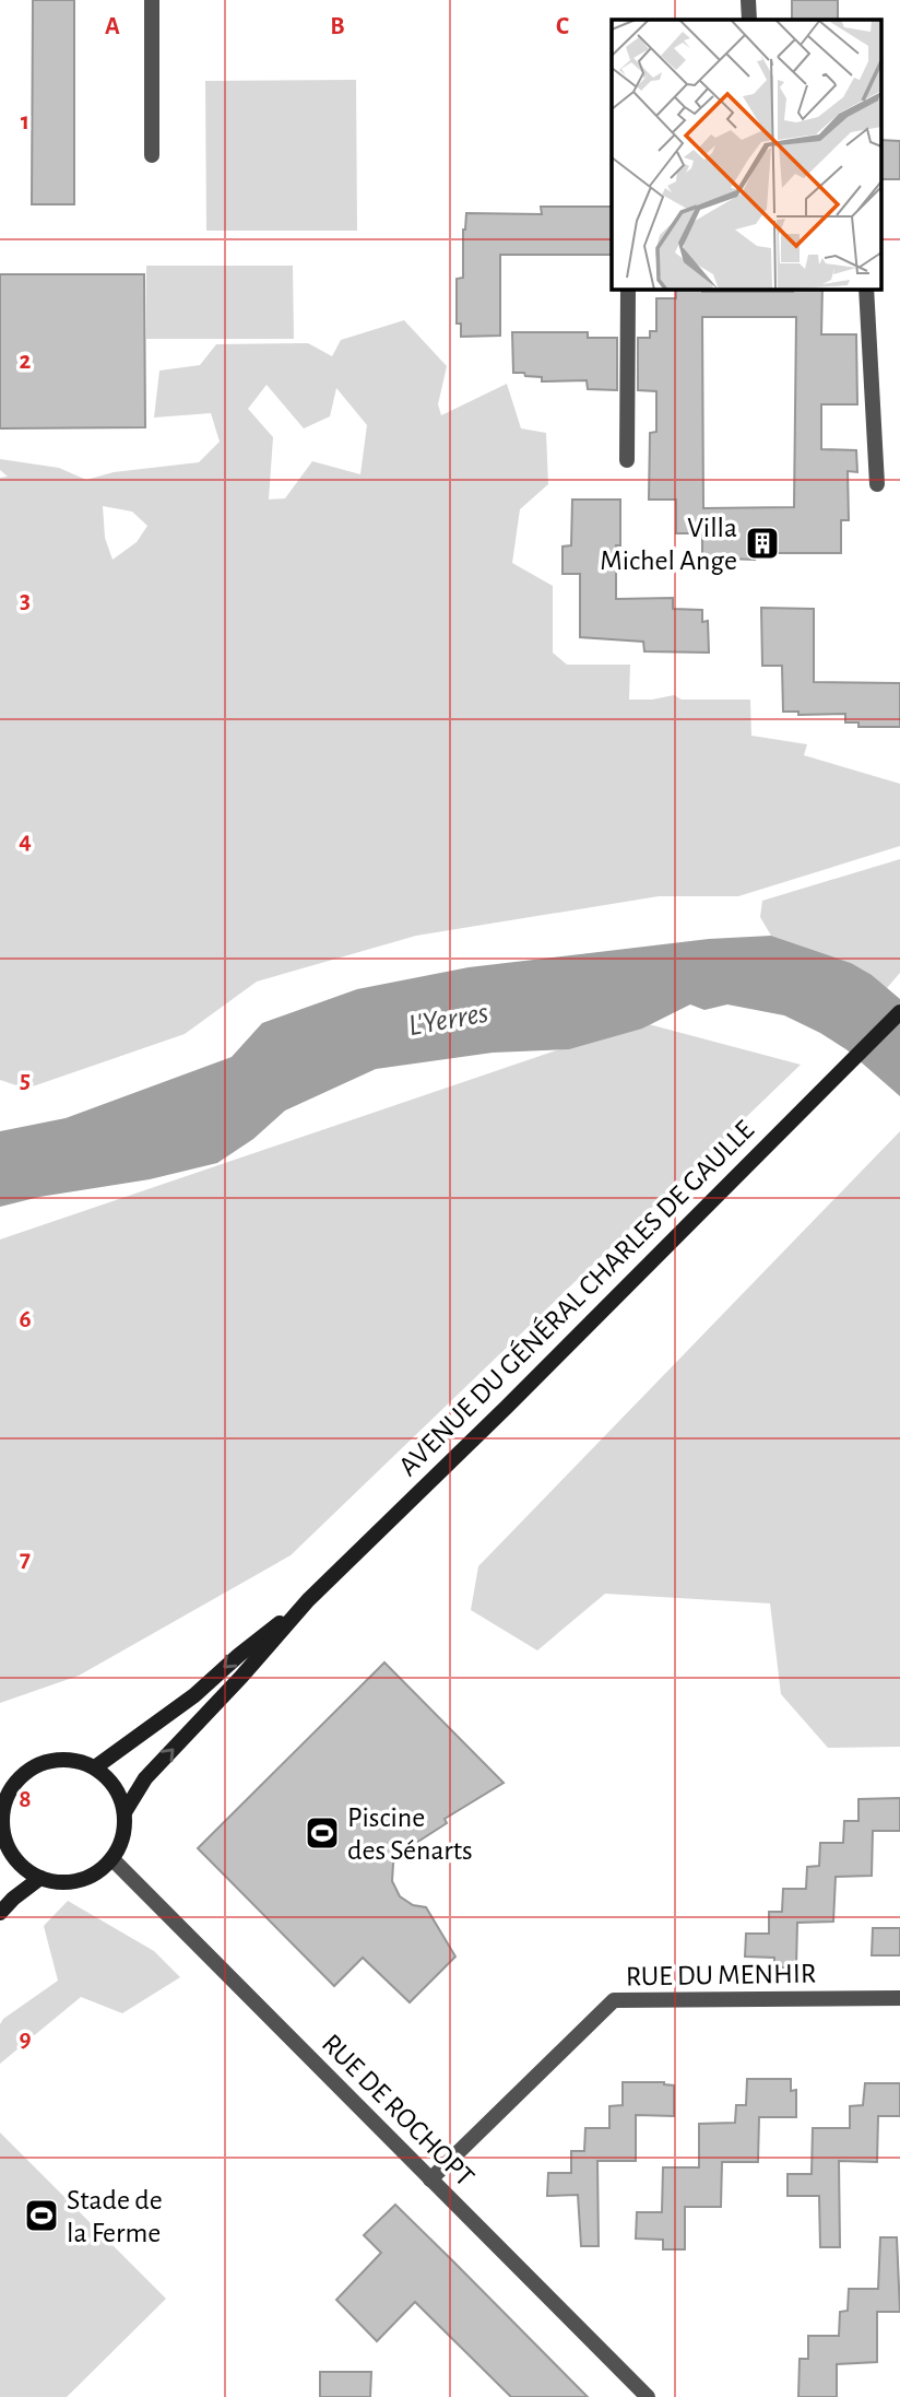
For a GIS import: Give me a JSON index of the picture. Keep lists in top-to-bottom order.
{
  "streets": {
    "main road": ["AVENUE DU GÉNÉRAL CHARLES DE GAULLE"],
    "street": ["RUE DU MENHIR", "RUE DE ROCHOPT"]
  },
  "crossings": [
    ["AVENUE DU GÉNÉRAL CHARLES DE GAULLE", "RUE DE ROCHOPT"],
    ["RUE DU MENHIR", "RUE DE ROCHOPT"]
  ],
  "water": ["L'Yerres"],
  "places": {
    "building": ["Villa Michel Ange"],
    "sports": ["Piscine des Sénarts", "Stade de la Ferme"]
  },
  "grid": {
    "columns": ["A", "B", "C"],
    "rows": [
      "1",
      "2",
      "3",
      "4",
      "5",
      "6",
      "7",
      "8",
      "9"
    ]
  }
}
